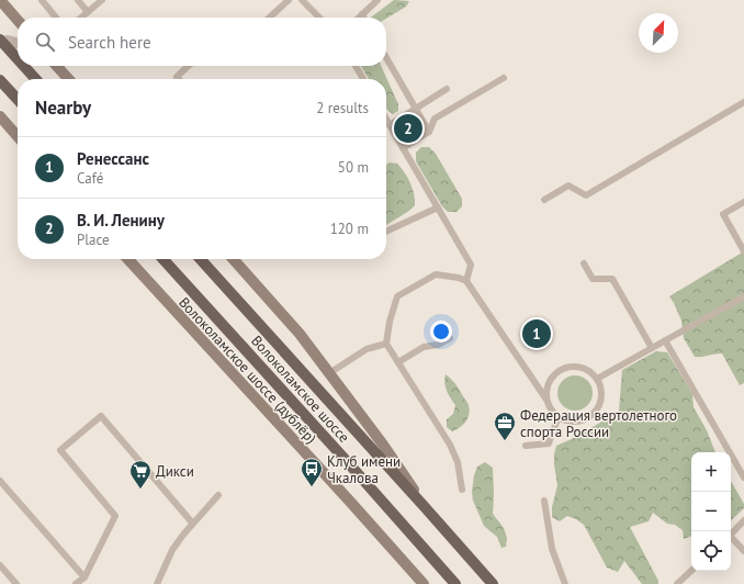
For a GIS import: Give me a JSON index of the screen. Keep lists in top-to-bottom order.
{
  "streets": {
    "main road": ["Волоколамское шоссе"],
    "street": ["Волоколамское шоссе (дублёр)"]
  },
  "places": {
    "office": ["Федерация вертолетного спорта России"],
    "bus stop": ["Клуб имени Чкалова"],
    "supermarket": ["Дикси"]
  },
  "north": "top right",
  "page": {
    "search": "Search here",
    "heading": ["Nearby", "2 results"],
    "pins": ["2", "1"],
    "list": [
      {
        "mark": "1",
        "name": "Ренессанс",
        "note": "Café",
        "value": "50 m"
      },
      {
        "mark": "2",
        "name": "В. И. Ленину",
        "note": "Place",
        "value": "120 m"
      }
    ],
    "map_buttons": ["+", "−"]
  }
}
